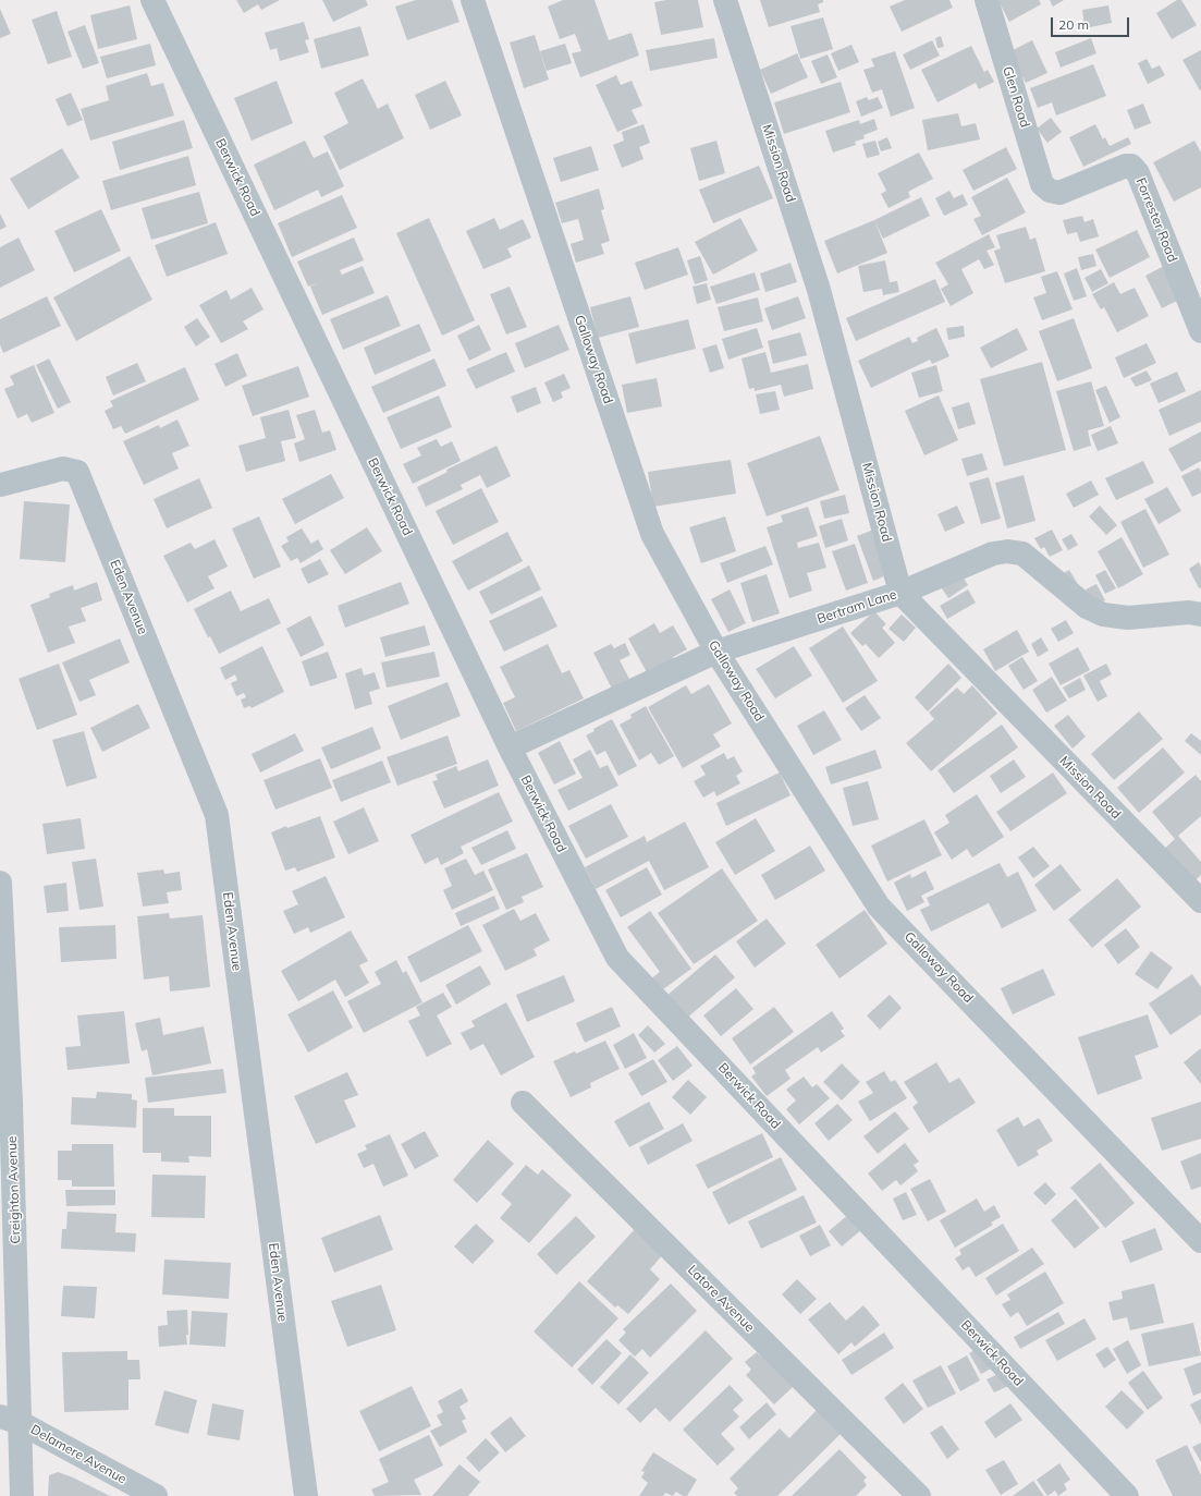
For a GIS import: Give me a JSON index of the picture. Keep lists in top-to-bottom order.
{
  "streets": {
    "street": [
      "Glen Road",
      "Mission Road",
      "Berwick Road",
      "Forrester Road",
      "Galloway Road",
      "Eden Avenue",
      "Bertram Lane",
      "Creighton Avenue",
      "Latore Avenue",
      "Delamere Avenue"
    ]
  },
  "crossings": [
    ["Glen Road", "Forrester Road"],
    ["Mission Road", "Bertram Lane"],
    ["Berwick Road", "Bertram Lane"],
    ["Galloway Road", "Bertram Lane"],
    ["Creighton Avenue", "Delamere Avenue"]
  ],
  "scale_bar": "20 m"
}
